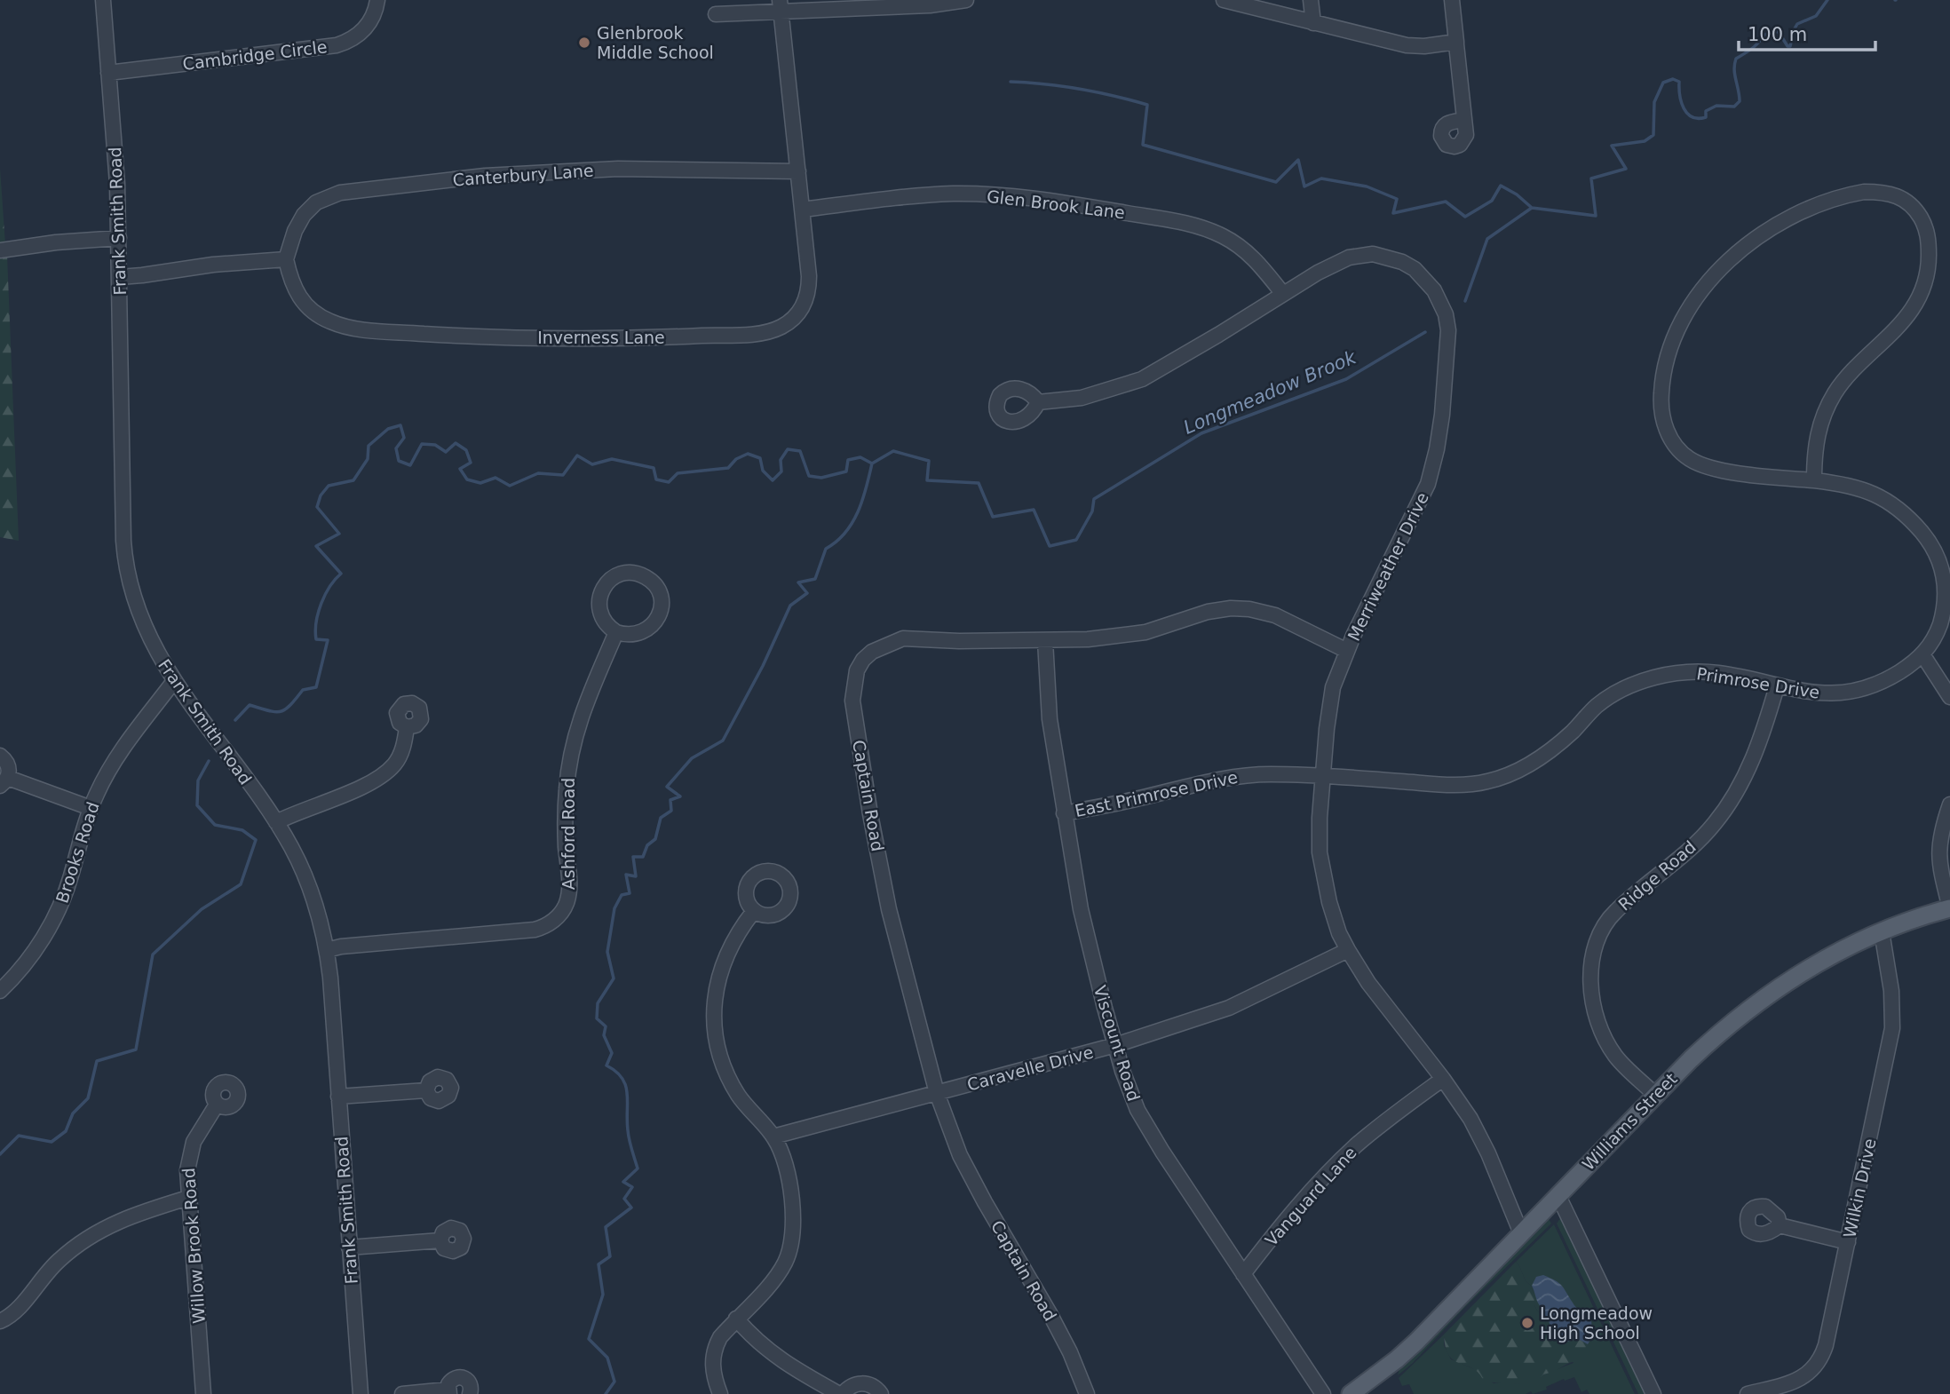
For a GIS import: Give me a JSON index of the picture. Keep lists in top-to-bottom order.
{
  "streets": {
    "main road": ["Williams Street"],
    "street": [
      "Cambridge Circle",
      "Canterbury Lane",
      "Glen Brook Lane",
      "Frank Smith Road",
      "Inverness Lane",
      "Merriweather Drive",
      "Primrose Drive",
      "East Primrose Drive",
      "Captain Road",
      "Ashford Road",
      "Brooks Road",
      "Ridge Road",
      "Viscount Road",
      "Caravelle Drive",
      "Wilkin Drive",
      "Vanguard Lane",
      "Willow Brook Road"
    ]
  },
  "crossings": [
    ["Cambridge Circle", "Frank Smith Road"],
    ["Canterbury Lane", "Inverness Lane"],
    ["Glen Brook Lane", "Inverness Lane"],
    ["Glen Brook Lane", "Merriweather Drive"],
    ["Frank Smith Road", "Ashford Road"],
    ["Frank Smith Road", "Brooks Road"],
    ["Merriweather Drive", "Primrose Drive"],
    ["Merriweather Drive", "East Primrose Drive"],
    ["Merriweather Drive", "Captain Road"],
    ["Merriweather Drive", "Caravelle Drive"],
    ["Merriweather Drive", "Williams Street"],
    ["Merriweather Drive", "Vanguard Lane"],
    ["Primrose Drive", "East Primrose Drive"],
    ["Primrose Drive", "Ridge Road"],
    ["East Primrose Drive", "Viscount Road"],
    ["Captain Road", "Viscount Road"],
    ["Captain Road", "Caravelle Drive"],
    ["Ridge Road", "Williams Street"],
    ["Viscount Road", "Caravelle Drive"],
    ["Viscount Road", "Vanguard Lane"],
    ["Williams Street", "Wilkin Drive"]
  ],
  "water": ["Longmeadow Brook"],
  "places": ["Glenbrook Middle School", "Longmeadow High School"],
  "scale_bar": "100 m"
}
